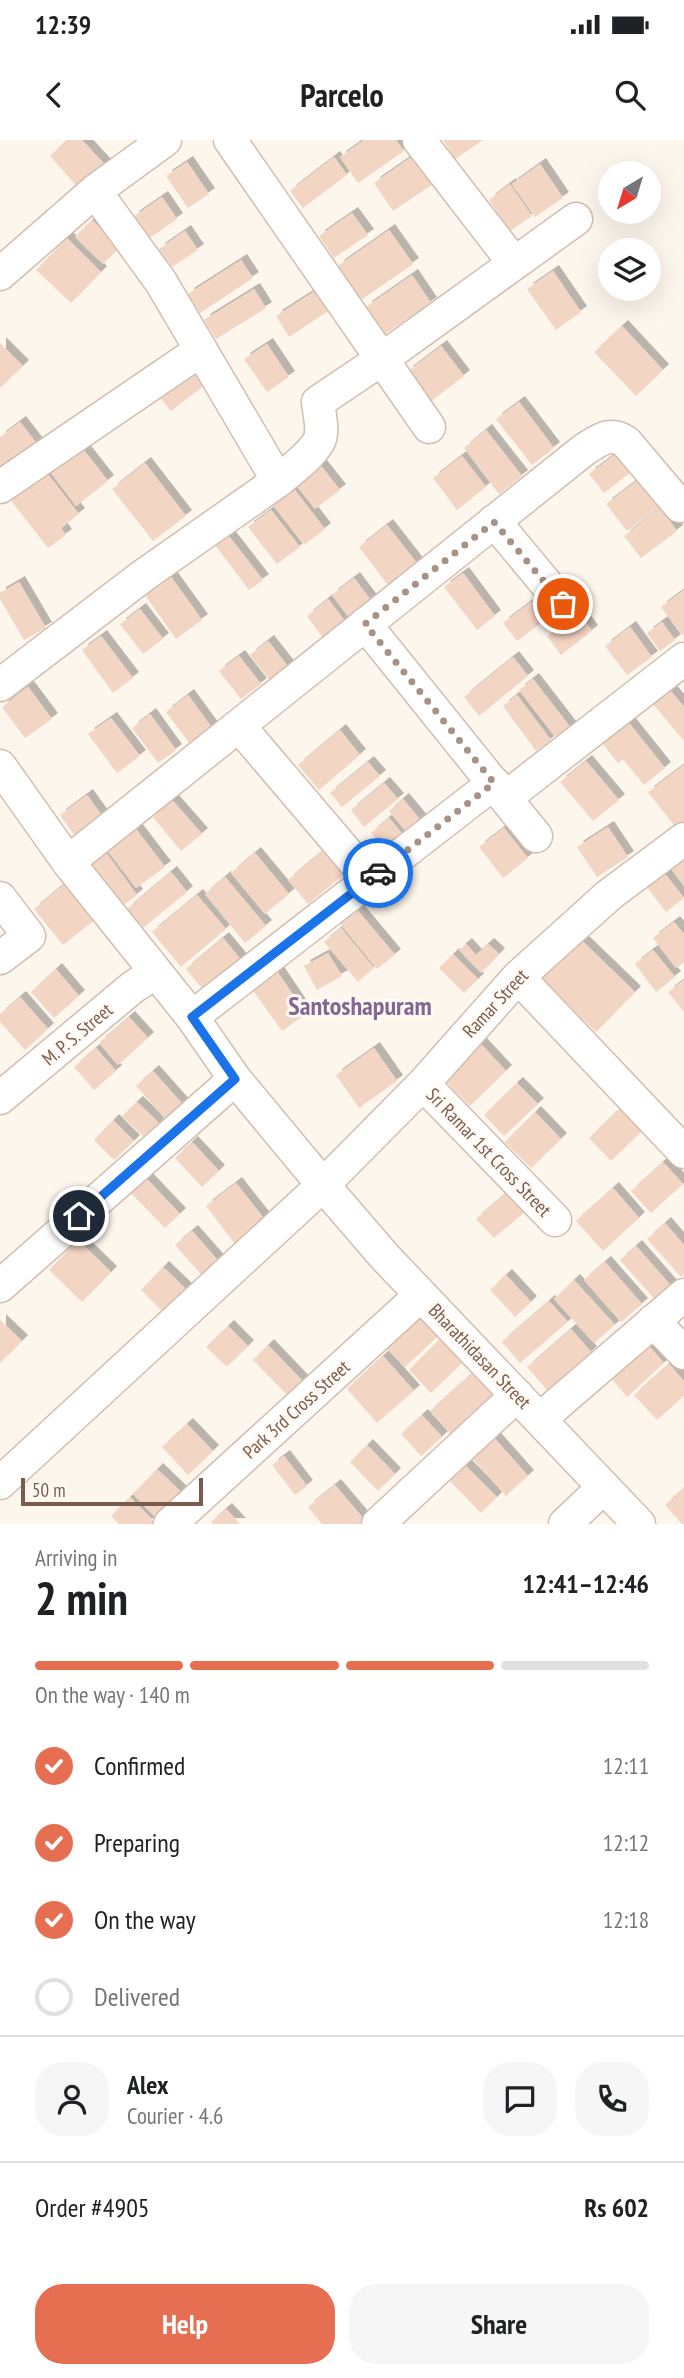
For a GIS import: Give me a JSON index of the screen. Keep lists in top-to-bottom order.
{
  "streets": {
    "street": [
      "Ramar Street",
      "M. P. S. Street",
      "Sri Ramar 1st Cross Street",
      "Bharathidasan Street",
      "Park 3rd Cross Street"
    ]
  },
  "crossings": [
    ["Ramar Street", "Sri Ramar 1st Cross Street"],
    ["Ramar Street", "Bharathidasan Street"],
    ["M. P. S. Street", "Bharathidasan Street"],
    ["Bharathidasan Street", "Park 3rd Cross Street"]
  ],
  "districts": ["Santoshapuram"],
  "scale_bar": "50 m",
  "north": "bottom left",
  "page": {
    "status": "12:39",
    "header": "Parcelo",
    "scale": "50 m",
    "heading": ["2 min", "Arriving in", "12:41–12:46"],
    "panel": [
      "Alex",
      "Courier · 4.6",
      "Order #4905",
      "Rs 602"
    ],
    "bar": "On the way · 140 m",
    "list": [
      ["Confirmed", "12:11"],
      ["Preparing", "12:12"],
      ["On the way", "12:18"],
      "Delivered"
    ],
    "buttons": ["Help", "Share"]
  }
}
